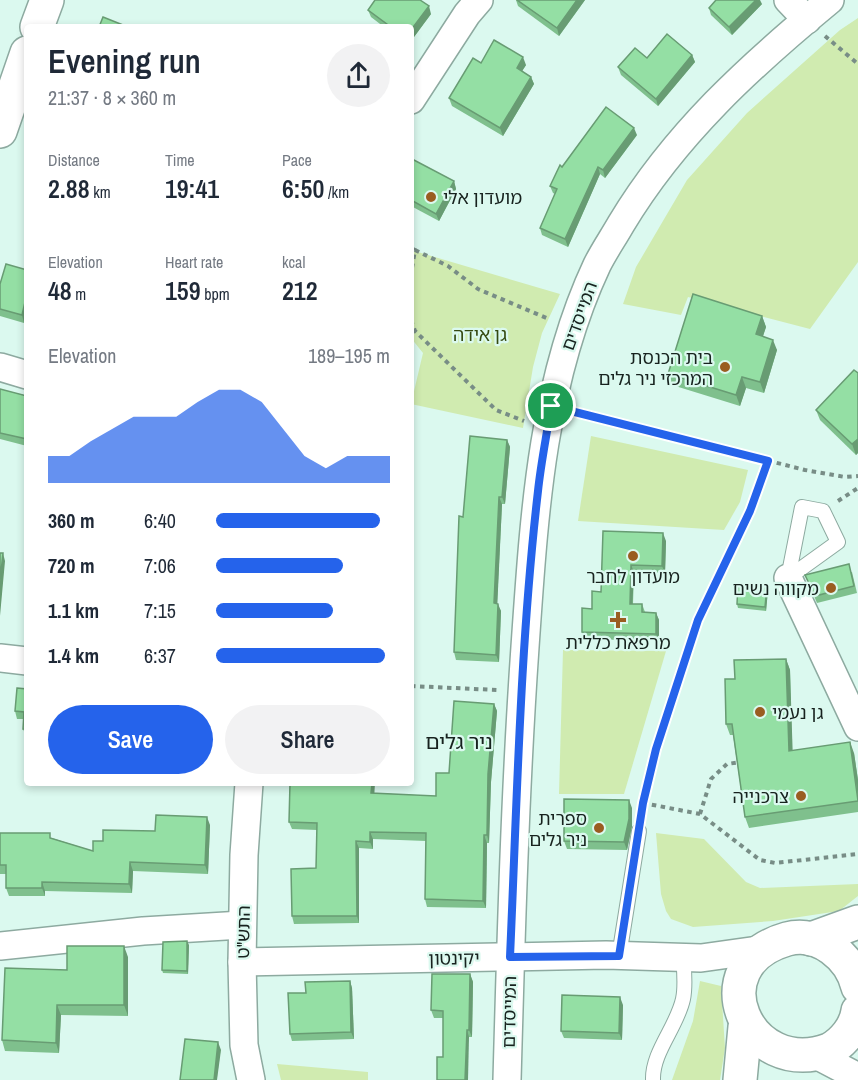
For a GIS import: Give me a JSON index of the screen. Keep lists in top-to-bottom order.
{
  "streets": {
    "street": ["המייסדים", "התש\"ט", "יקינטון"]
  },
  "crossings": [
    ["המייסדים", "יקינטון"],
    ["התש\"ט", "יקינטון"]
  ],
  "districts": ["ניר גלים"],
  "parks": ["גן אידה"],
  "places": {
    "other": [
      "מועדון אלי",
      "בית הכנסת המרכזי ניר גלים",
      "מועדון לחבר",
      "מקווה נשים",
      "גן נעמי",
      "צרכנייה",
      "ספרית ניר גלים"
    ],
    "health": ["מרפאת כללית"]
  },
  "page": {
    "heading": ["Evening run", "21:37 · 8 × 360 m"],
    "stats": [
      ["Distance", "2.88 km"],
      ["Time", "19:41"],
      ["Pace", "6:50 /km"],
      ["Elevation", "48 m"],
      ["Heart rate", "159 bpm"],
      ["kcal", "212"]
    ],
    "chart": ["Elevation", "189–195 m"],
    "list": [
      {
        "name": "360 m",
        "note": "6:40"
      },
      {
        "name": "720 m",
        "note": "7:06"
      },
      {
        "name": "1.1 km",
        "note": "7:15"
      },
      {
        "name": "1.4 km",
        "note": "6:37"
      }
    ],
    "buttons": ["Save", "Share"]
  }
}
